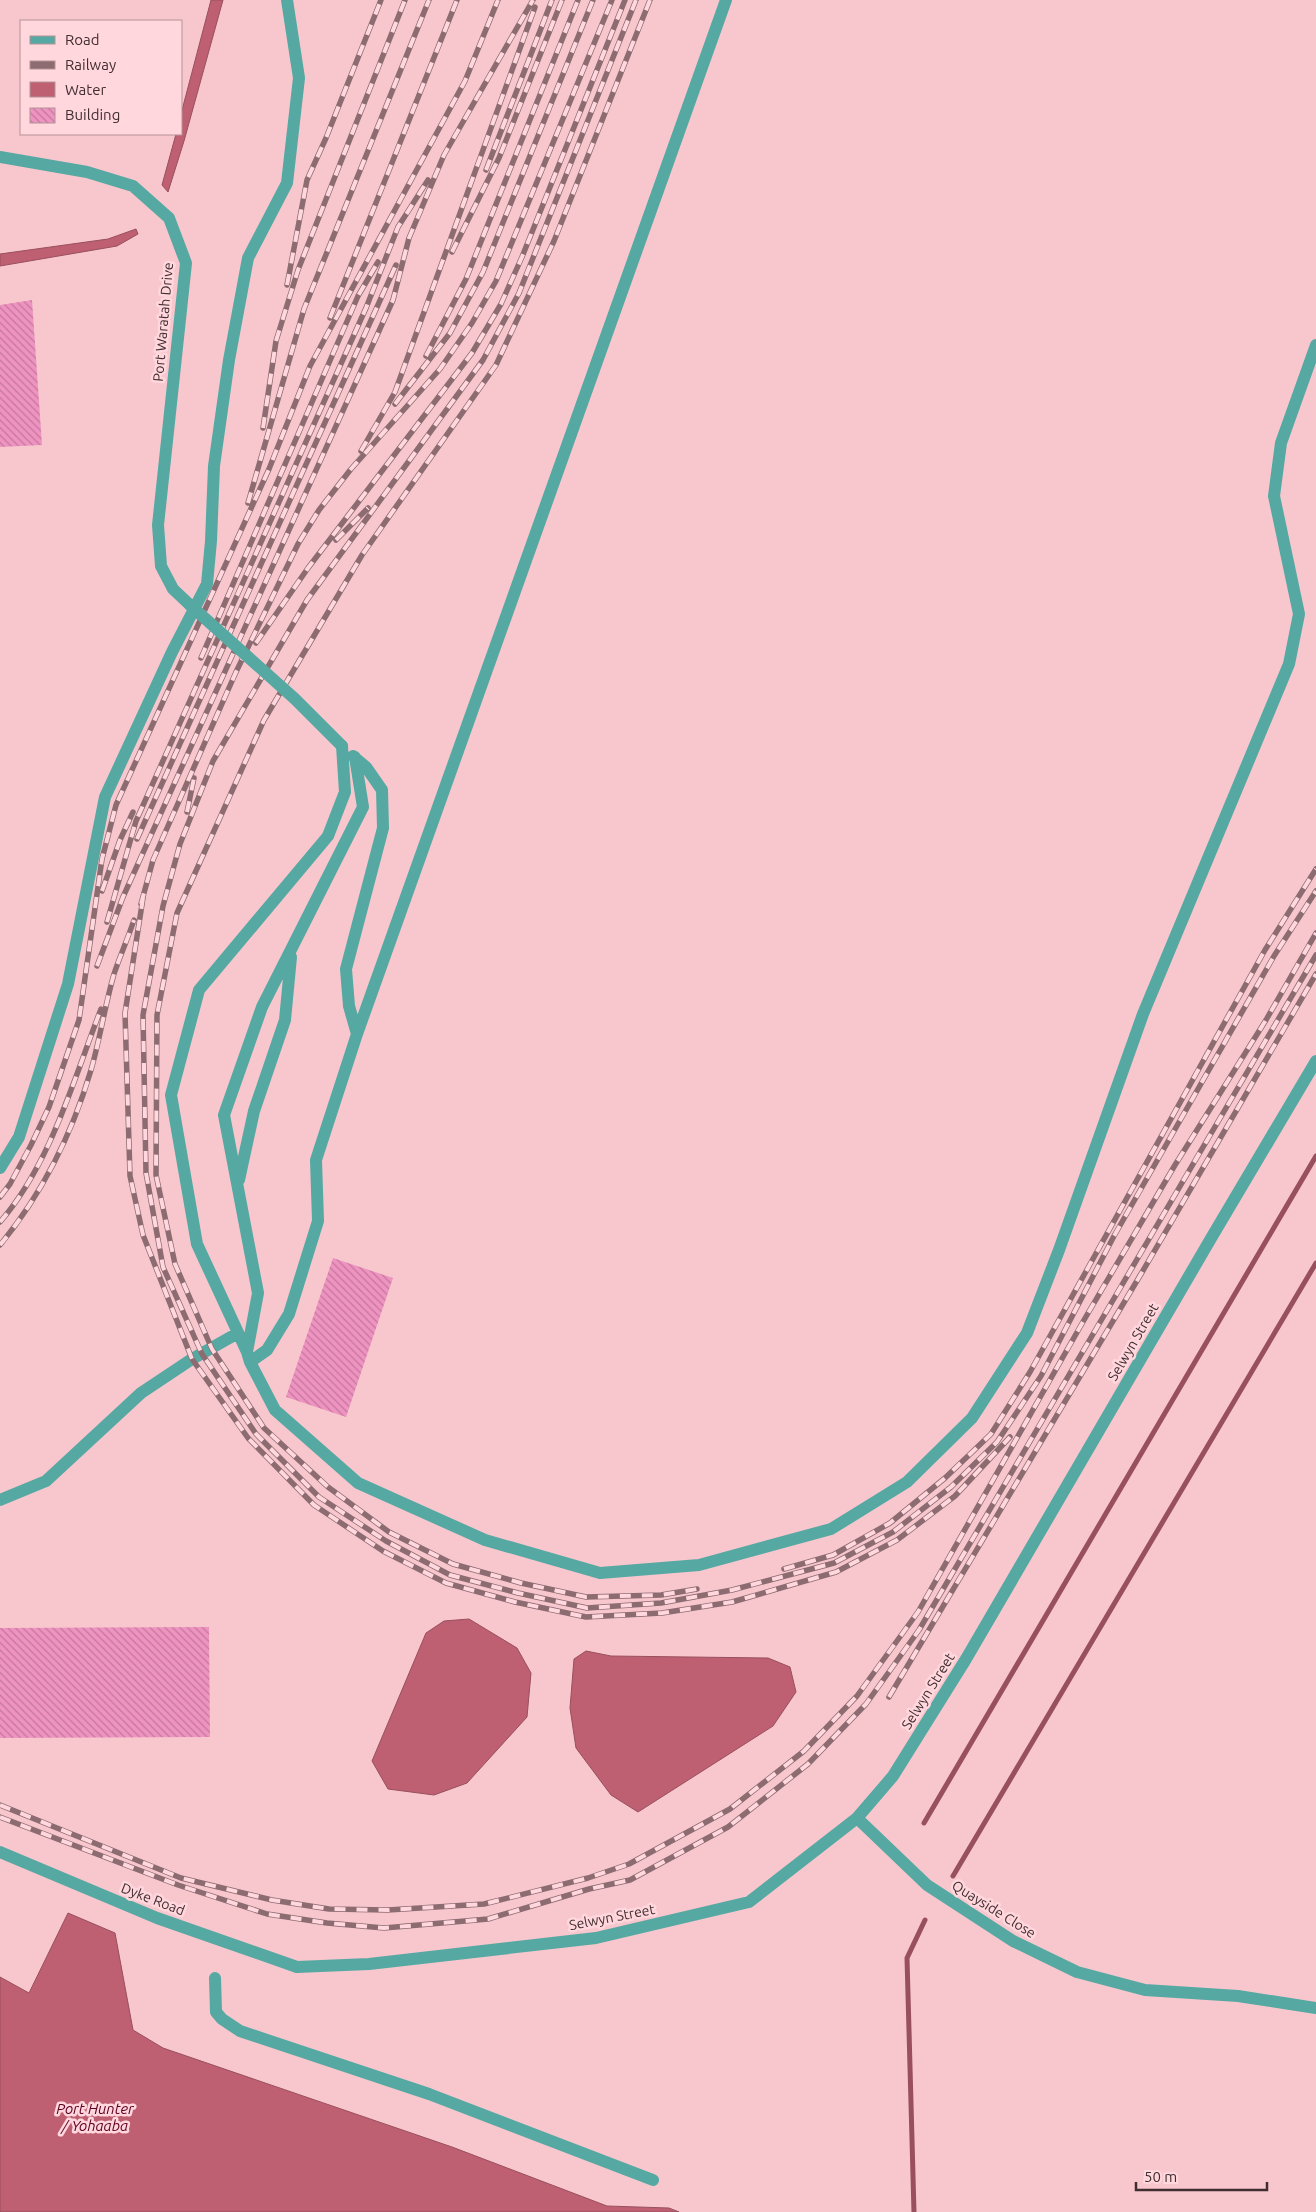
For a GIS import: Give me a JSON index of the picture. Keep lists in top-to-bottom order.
{
  "streets": {
    "street": [
      "Port Waratah Drive",
      "Selwyn Street",
      "Dyke Road",
      "Quayside Close"
    ]
  },
  "crossings": [
    ["Selwyn Street", "Dyke Road"],
    ["Selwyn Street", "Quayside Close"]
  ],
  "water": ["Port Hunter / Yohaaba"],
  "legend": [
    "Road",
    "Railway",
    "Water",
    "Building"
  ],
  "scale_bar": "50 m"
}
